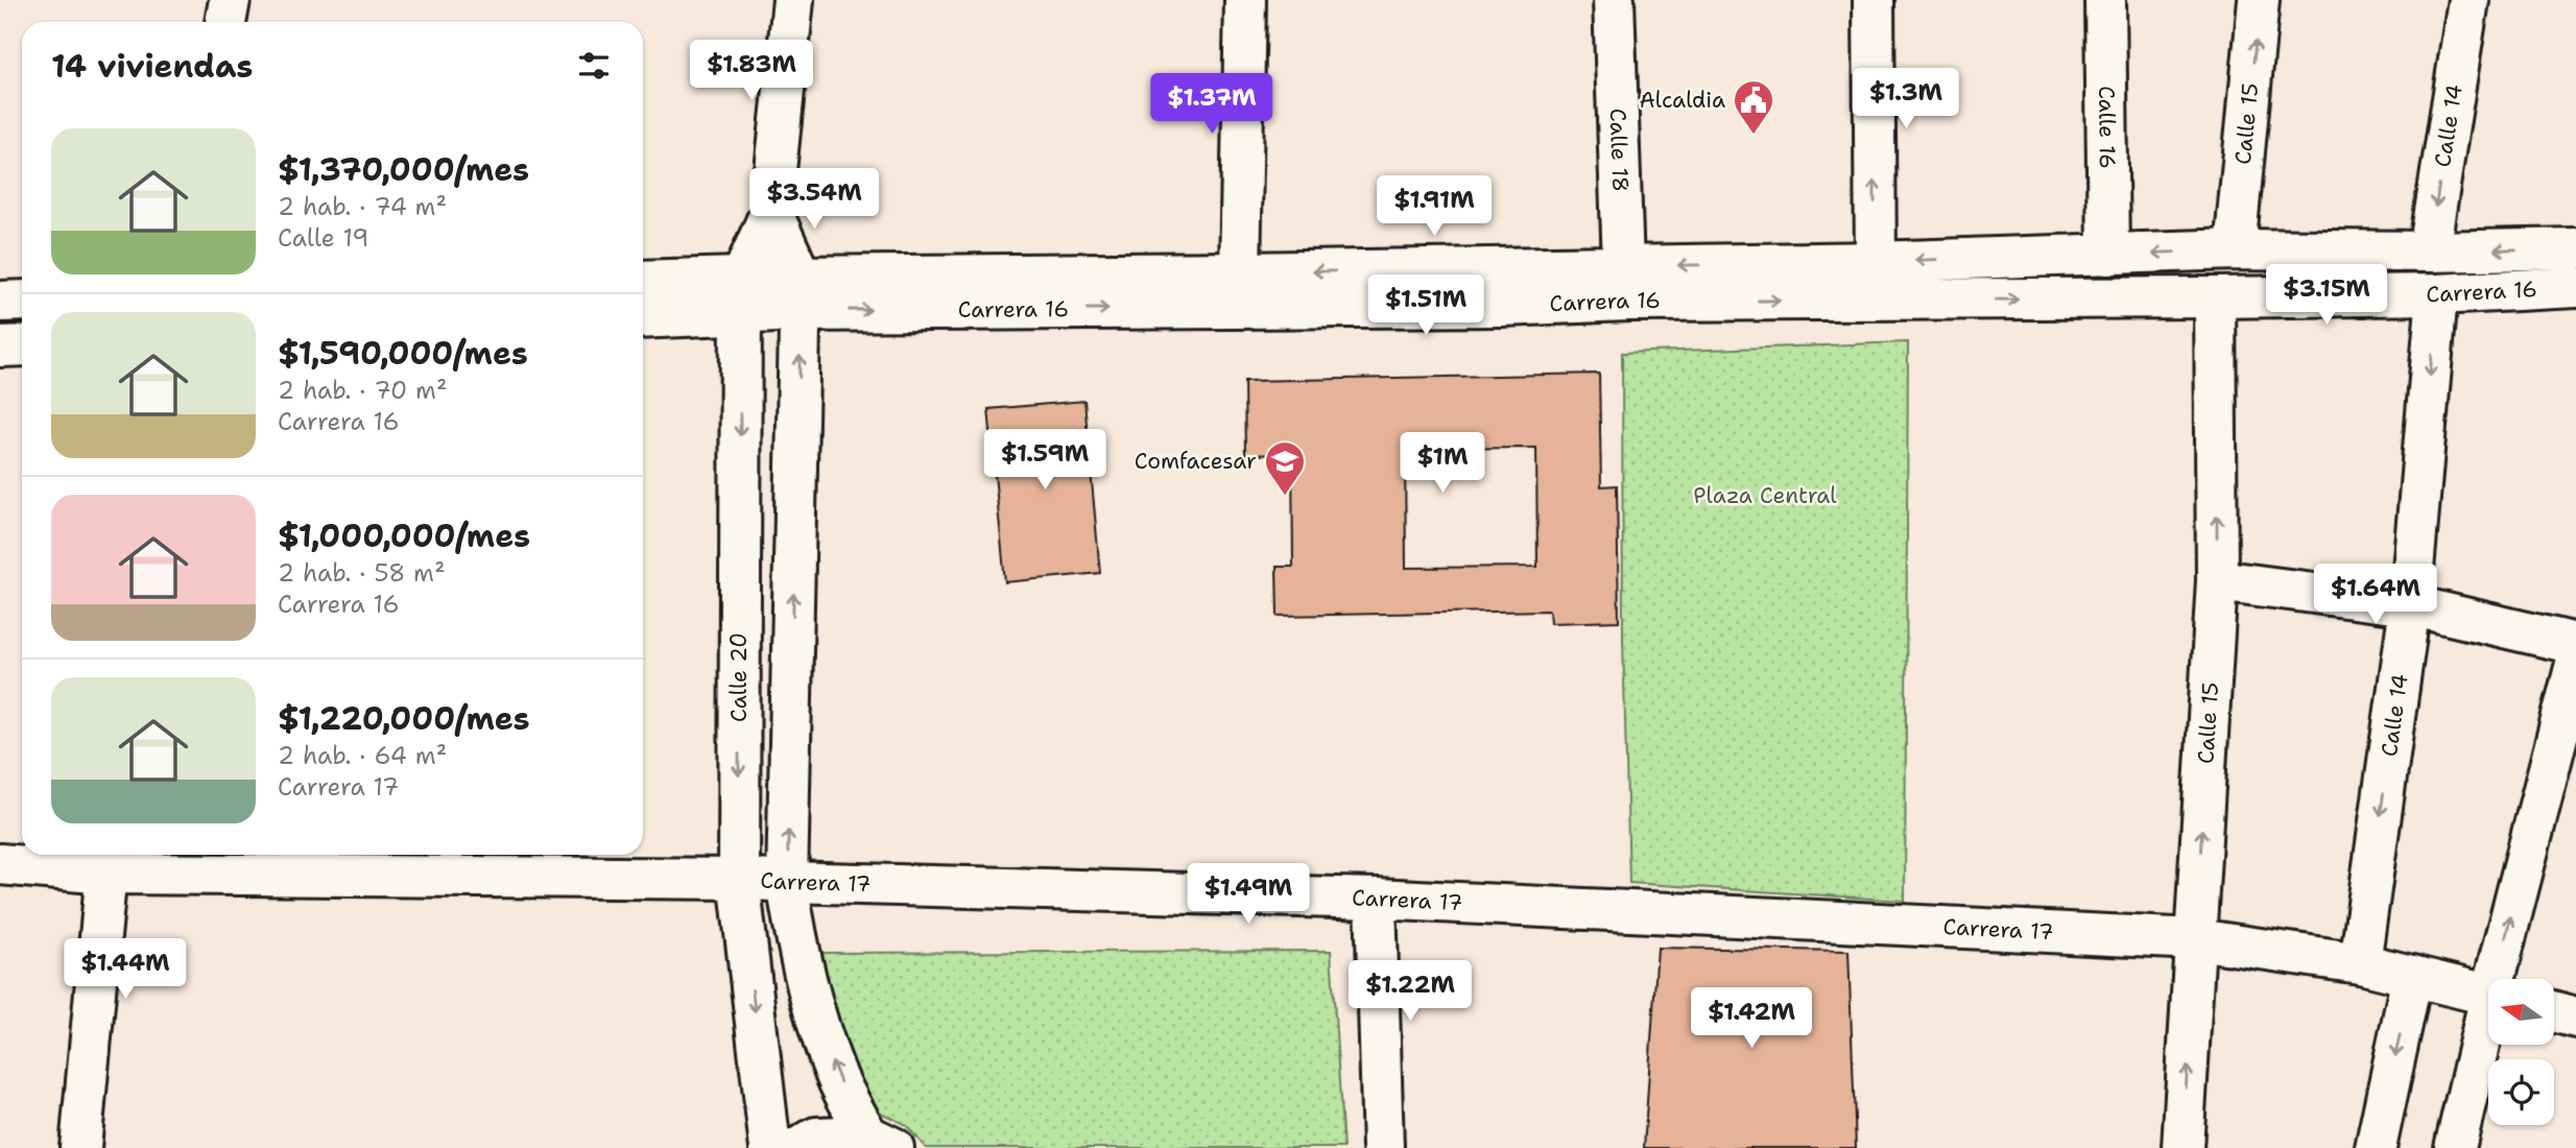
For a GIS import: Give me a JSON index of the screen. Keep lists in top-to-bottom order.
{
  "streets": {
    "street": [
      "Calle 15",
      "Calle 14",
      "Calle 16",
      "Calle 18",
      "Carrera 16",
      "Calle 20",
      "Carrera 17"
    ]
  },
  "crossings": [
    ["Calle 15", "Carrera 16"],
    ["Calle 15", "Carrera 17"],
    ["Calle 14", "Carrera 16"],
    ["Calle 14", "Carrera 17"],
    ["Calle 16", "Carrera 16"],
    ["Calle 18", "Carrera 16"],
    ["Carrera 16", "Calle 20"],
    ["Calle 20", "Carrera 17"]
  ],
  "parks": ["Plaza Central"],
  "places": {
    "public building": ["Alcaldia"],
    "school or university": ["Comfacesar"]
  },
  "north": "left",
  "page": {
    "heading": "14 viviendas",
    "price": [
      "$1.83M",
      "$1.3M",
      "$1.37M",
      "$3.54M",
      "$1.91M",
      "$3.15M",
      "$1.51M",
      "$1.59M",
      "$1M",
      "$1.64M",
      "$1.49M",
      "$1.44M",
      "$1.22M",
      "$1.42M"
    ],
    "list": [
      {
        "name": "$1,370,000/mes",
        "note": "2 hab. · 74 m² · Calle 19"
      },
      {
        "name": "$1,590,000/mes",
        "note": "2 hab. · 70 m² · Carrera 16"
      },
      {
        "name": "$1,000,000/mes",
        "note": "2 hab. · 58 m² · Carrera 16"
      },
      {
        "name": "$1,220,000/mes",
        "note": "2 hab. · 64 m² · Carrera 17"
      }
    ]
  }
}
